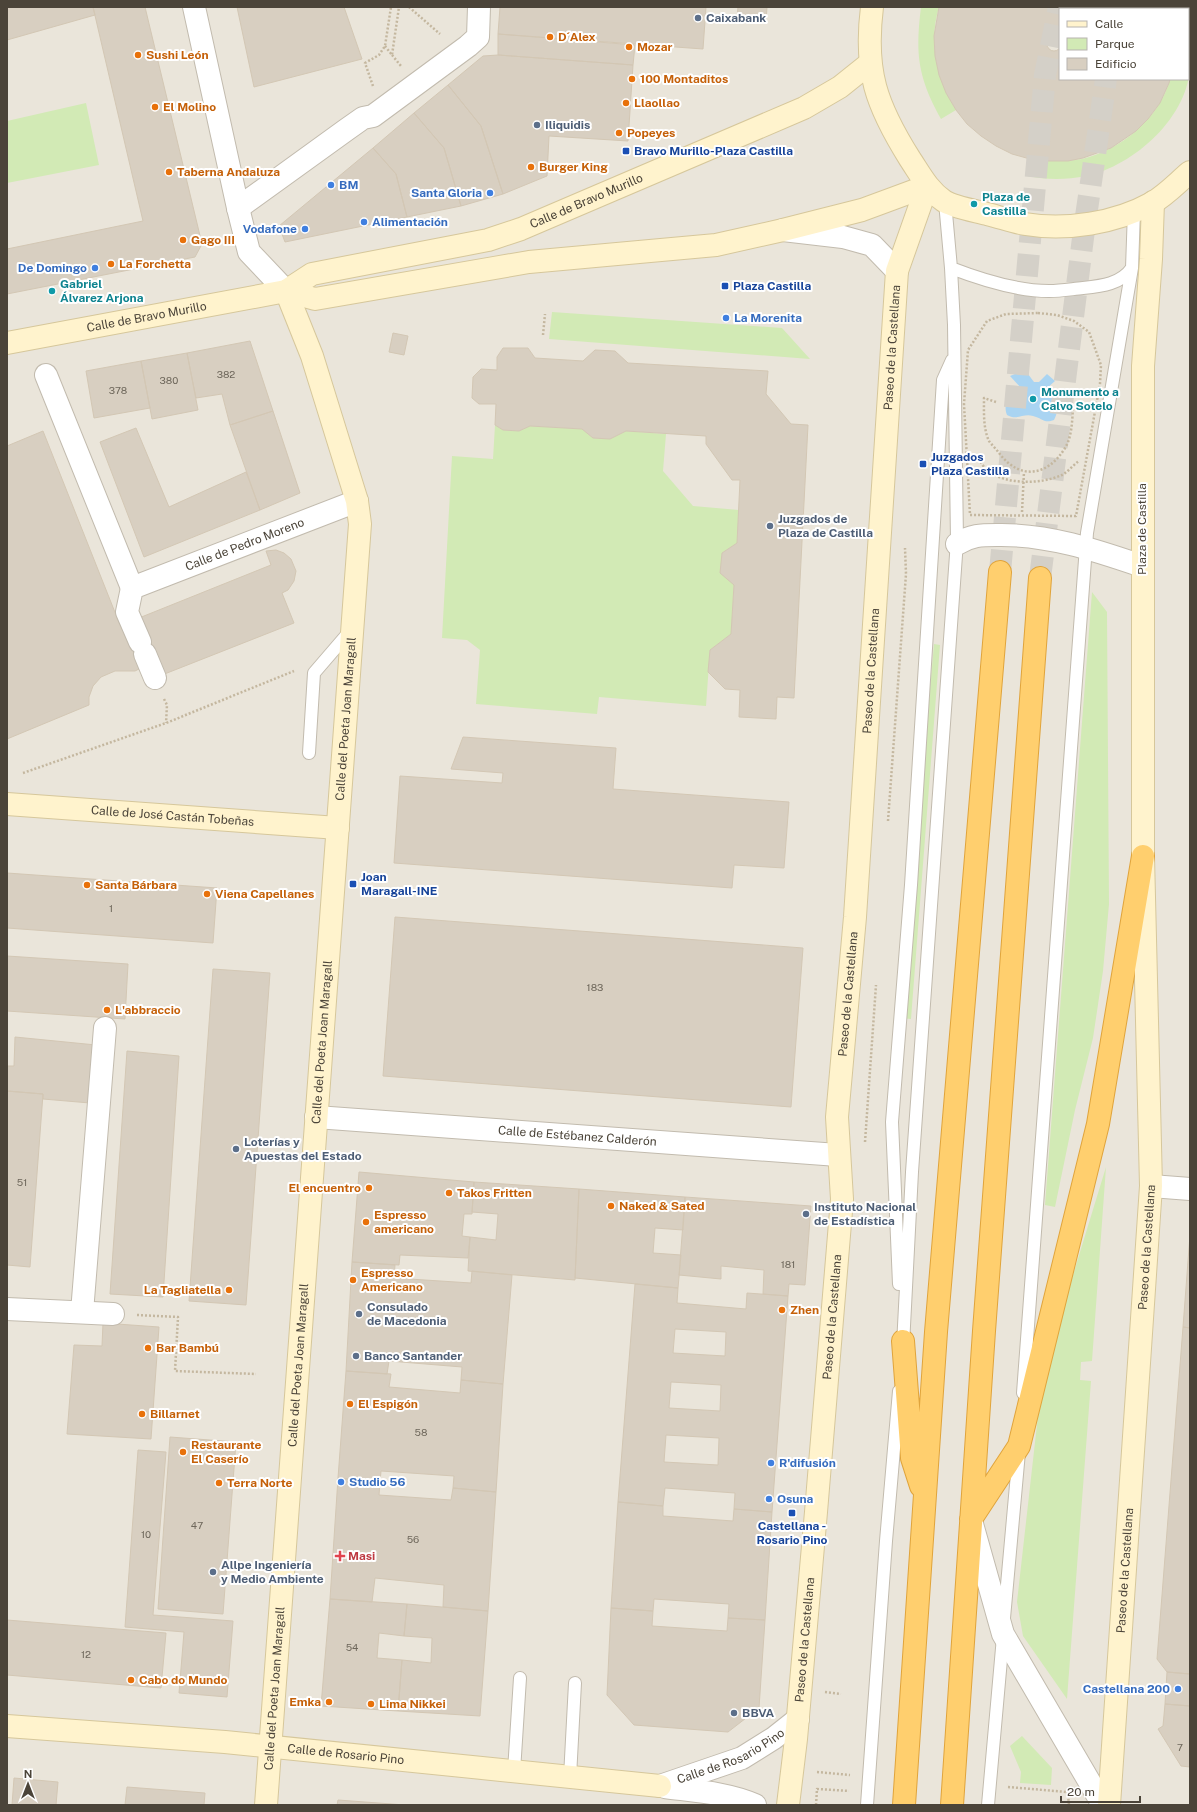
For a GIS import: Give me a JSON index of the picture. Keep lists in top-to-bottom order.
{
  "streets": {
    "main road": [
      "Calle de Bravo Murillo",
      "Paseo de la Castellana",
      "Plaza de Castilla",
      "Calle del Poeta Joan Maragall",
      "Calle de José Castán Tobeñas",
      "Calle de Rosario Pino"
    ],
    "street": ["Calle de Pedro Moreno", "Calle de Estébanez Calderón"]
  },
  "crossings": [
    ["Calle de Bravo Murillo", "Paseo de la Castellana"],
    ["Calle de Bravo Murillo", "Calle del Poeta Joan Maragall"],
    ["Paseo de la Castellana", "Plaza de Castilla"],
    ["Paseo de la Castellana", "Calle de Estébanez Calderón"],
    ["Paseo de la Castellana", "Calle de Rosario Pino"],
    ["Calle de Pedro Moreno", "Calle del Poeta Joan Maragall"],
    ["Calle del Poeta Joan Maragall", "Calle de José Castán Tobeñas"],
    ["Calle del Poeta Joan Maragall", "Calle de Estébanez Calderón"],
    ["Calle del Poeta Joan Maragall", "Calle de Rosario Pino"]
  ],
  "places": {
    "other": [
      "Caixabank",
      "D´Alex",
      "Mozar",
      "Sushi León",
      "100 Montaditos",
      "Llaollao",
      "El Molino",
      "Iliquidis",
      "Popeyes",
      "Burger King",
      "Taberna Andaluza",
      "BM",
      "Santa Gloria",
      "Plaza de Castilla",
      "Alimentación",
      "Vodafone",
      "Gago III",
      "La Forchetta",
      "De Domingo",
      "Gabriel Álvarez Arjona",
      "La Morenita",
      "Monumento a Calvo Sotelo",
      "Juzgados de Plaza de Castilla",
      "Santa Bárbara",
      "Viena Capellanes",
      "L'abbraccio",
      "Loterías y Apuestas del Estado",
      "El encuentro",
      "Takos Fritten",
      "Naked & Sated",
      "Instituto Nacional de Estadística",
      "Espresso americano",
      "Espresso Americano",
      "La Tagliatella",
      "Zhen",
      "Consulado de Macedonia",
      "Bar Bambú",
      "Banco Santander",
      "El Espigón",
      "Billarnet",
      "Restaurante El Caserío",
      "R'difusión",
      "Studio 56",
      "Terra Norte",
      "Osuna",
      "Allpe Ingeniería y Medio Ambiente",
      "Cabo do Mundo",
      "Castellana 200",
      "Emka",
      "Lima Nikkei",
      "BBVA"
    ],
    "transit": [
      "Bravo Murillo-Plaza Castilla",
      "Plaza Castilla",
      "Juzgados Plaza Castilla",
      "Joan Maragall-INE",
      "Castellana - Rosario Pino"
    ],
    "health": ["Masi"]
  },
  "house_numbers": [
    "382",
    "380",
    "378",
    "1",
    "183",
    "51",
    "181",
    "58",
    "47",
    "10",
    "56",
    "54",
    "12",
    "7"
  ],
  "legend": ["Calle", "Parque", "Edificio"],
  "scale_bar": "20 m",
  "north": "top"
}
